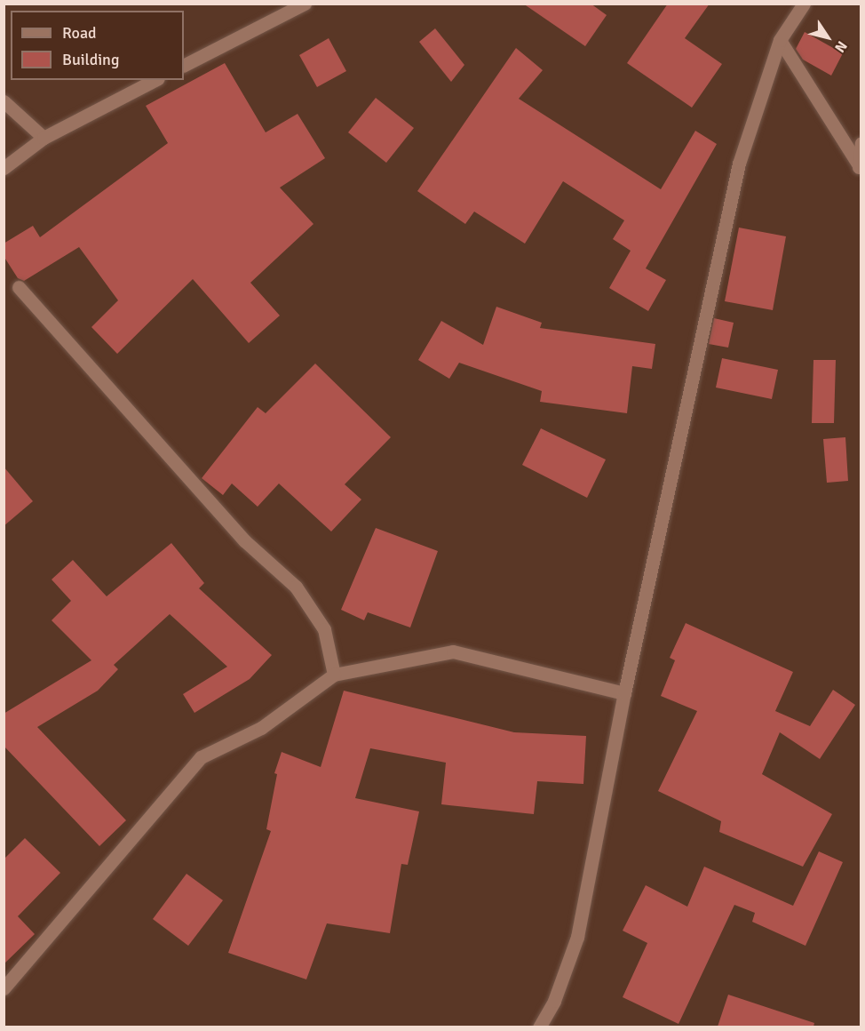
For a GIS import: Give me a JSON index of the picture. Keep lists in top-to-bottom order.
{
  "legend": ["Road", "Building"],
  "north": "bottom right"
}
